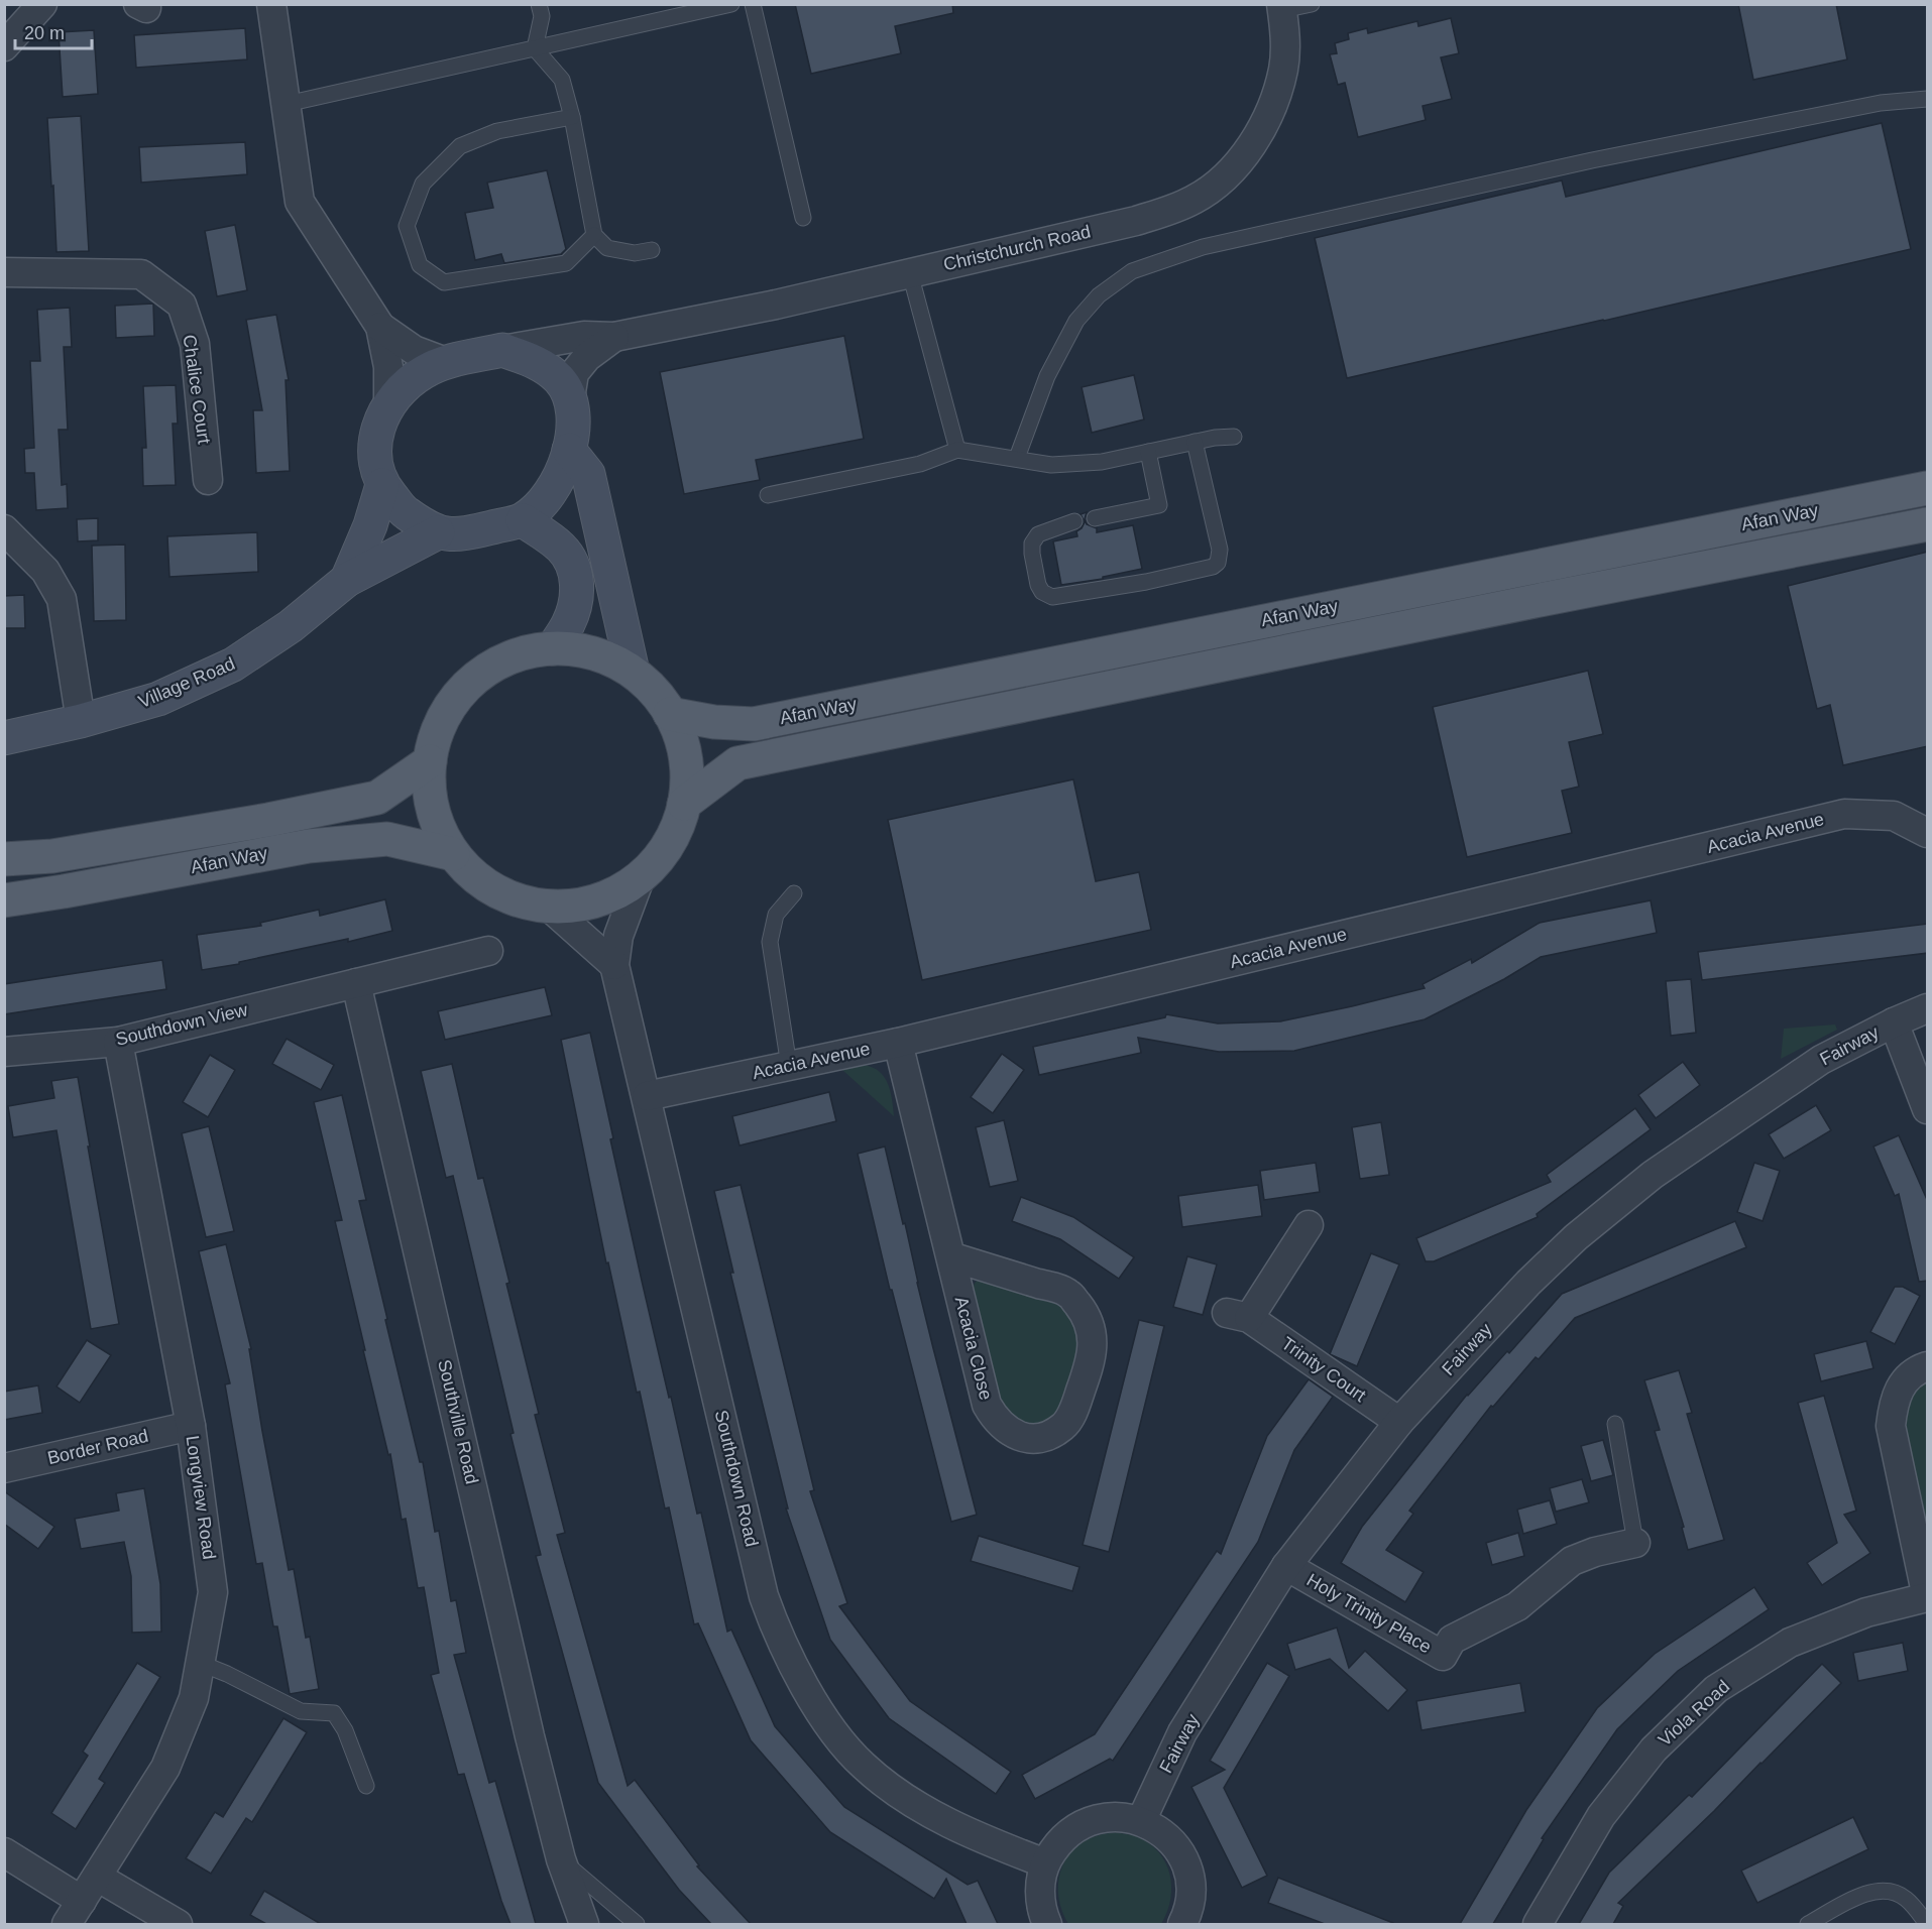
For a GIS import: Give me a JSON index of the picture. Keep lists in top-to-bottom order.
{
  "streets": {
    "main road": ["Afan Way"],
    "street": [
      "Christchurch Road",
      "Chalice Court",
      "Village Road",
      "Acacia Avenue",
      "Southdown View",
      "Fairway",
      "Acacia Close",
      "Trinity Court",
      "Southville Road",
      "Border Road",
      "Southdown Road",
      "Longview Road",
      "Holy Trinity Place",
      "Viola Road"
    ]
  },
  "crossings": [
    ["Christchurch Road", "Village Road"],
    ["Acacia Avenue", "Acacia Close"],
    ["Acacia Avenue", "Southdown Road"],
    ["Southdown View", "Southville Road"],
    ["Southdown View", "Longview Road"],
    ["Fairway", "Trinity Court"],
    ["Fairway", "Holy Trinity Place"],
    ["Border Road", "Longview Road"]
  ],
  "scale_bar": "20 m"
}
